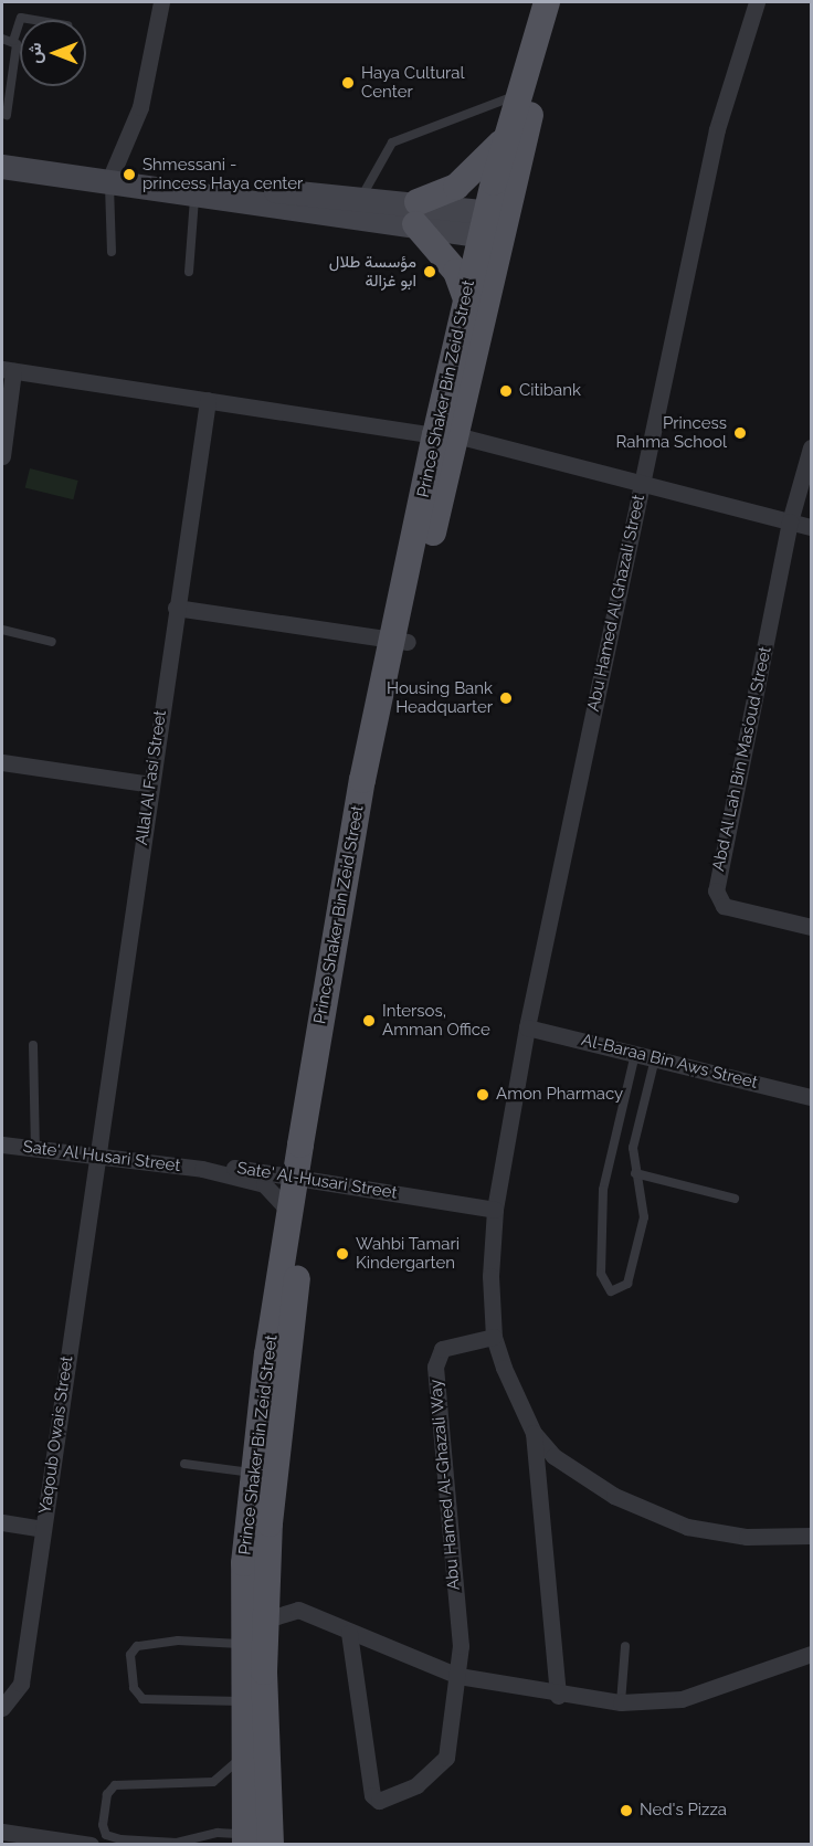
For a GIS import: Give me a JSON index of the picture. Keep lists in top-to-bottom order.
{
  "streets": {
    "main road": ["Prince Shaker Bin Zeid Street"],
    "street": [
      "Abu Hamed Al Ghazali Street",
      "Abd Al Lah Bin Mas’oud Street",
      "Allal Al Fasi Street",
      "Al-Baraa Bin Aws Street",
      "Sate' Al Husari Street",
      "Sate' Al-Husari Street",
      "Yaqoub Owais Street",
      "Abu Hamed Al-Ghazali Way"
    ]
  },
  "crossings": [
    ["Prince Shaker Bin Zeid Street", "Sate' Al-Husari Street"],
    ["Abu Hamed Al Ghazali Street", "Al-Baraa Bin Aws Street"],
    ["Abu Hamed Al Ghazali Street", "Sate' Al-Husari Street"],
    ["Abu Hamed Al Ghazali Street", "Abu Hamed Al-Ghazali Way"],
    ["Allal Al Fasi Street", "Sate' Al Husari Street"],
    ["Allal Al Fasi Street", "Yaqoub Owais Street"],
    ["Sate' Al Husari Street", "Sate' Al-Husari Street"],
    ["Sate' Al Husari Street", "Yaqoub Owais Street"]
  ],
  "places": [
    "Haya Cultural Center",
    "Shmessani - princess Haya center",
    "مؤسسة طلال ابو غزالة",
    "Citibank",
    "Princess Rahma School",
    "Housing Bank Headquarter",
    "Intersos, Amman Office",
    "Amon Pharmacy",
    "Wahbi Tamari Kindergarten",
    "Ned's Pizza"
  ],
  "north": "left"
}
